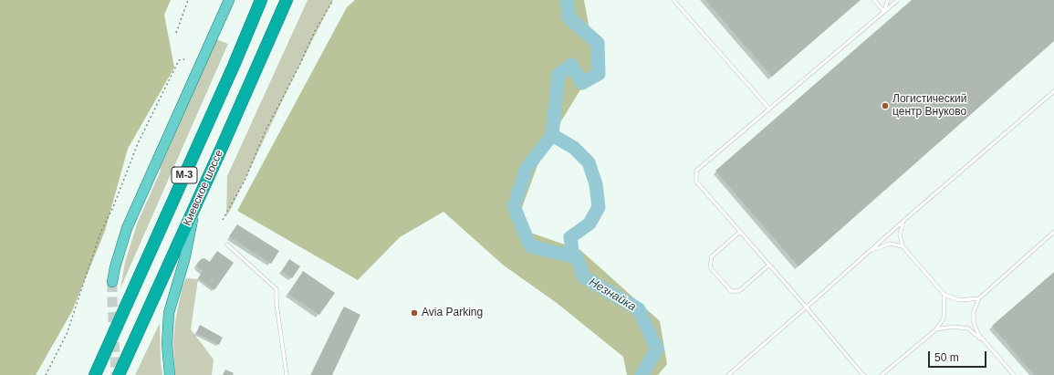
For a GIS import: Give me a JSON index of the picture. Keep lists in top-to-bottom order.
{
  "streets": {
    "highway": ["М-3", "Киевское шоссе"]
  },
  "water": ["Незнайка"],
  "places": ["Логистический центр Внуково", "Avia Parking"],
  "scale_bar": "50 m"
}
